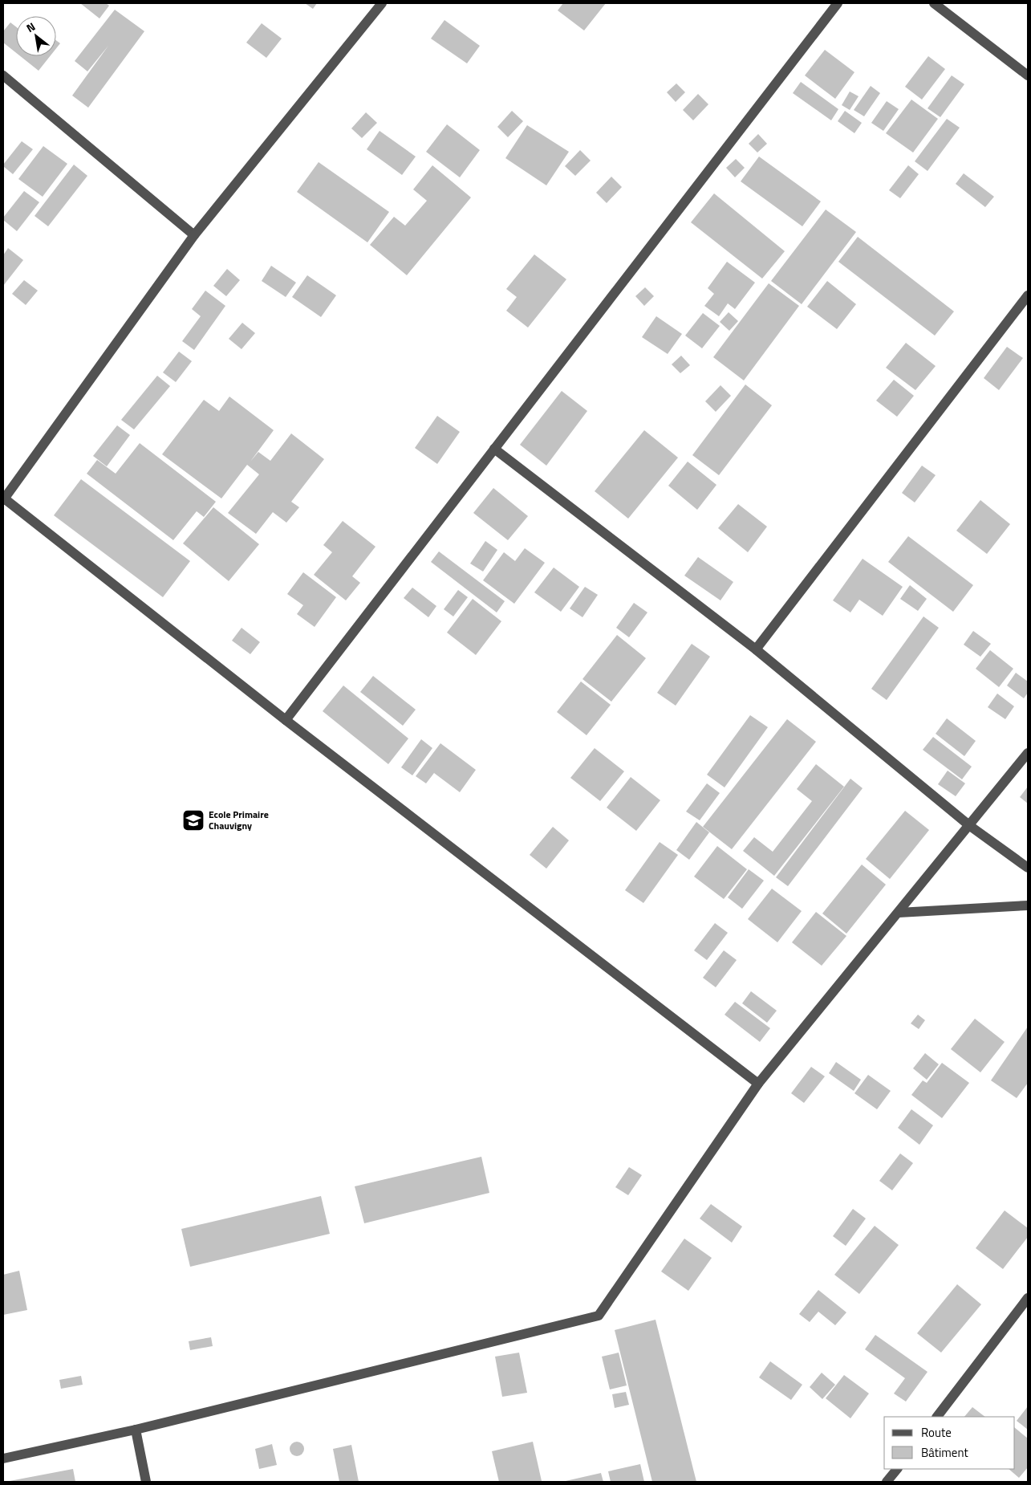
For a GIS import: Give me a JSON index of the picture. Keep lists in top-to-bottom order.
{
  "places": {
    "school or university": ["Ecole Primaire Chauvigny"]
  },
  "legend": ["Route", "Bâtiment"],
  "north": "top left"
}
